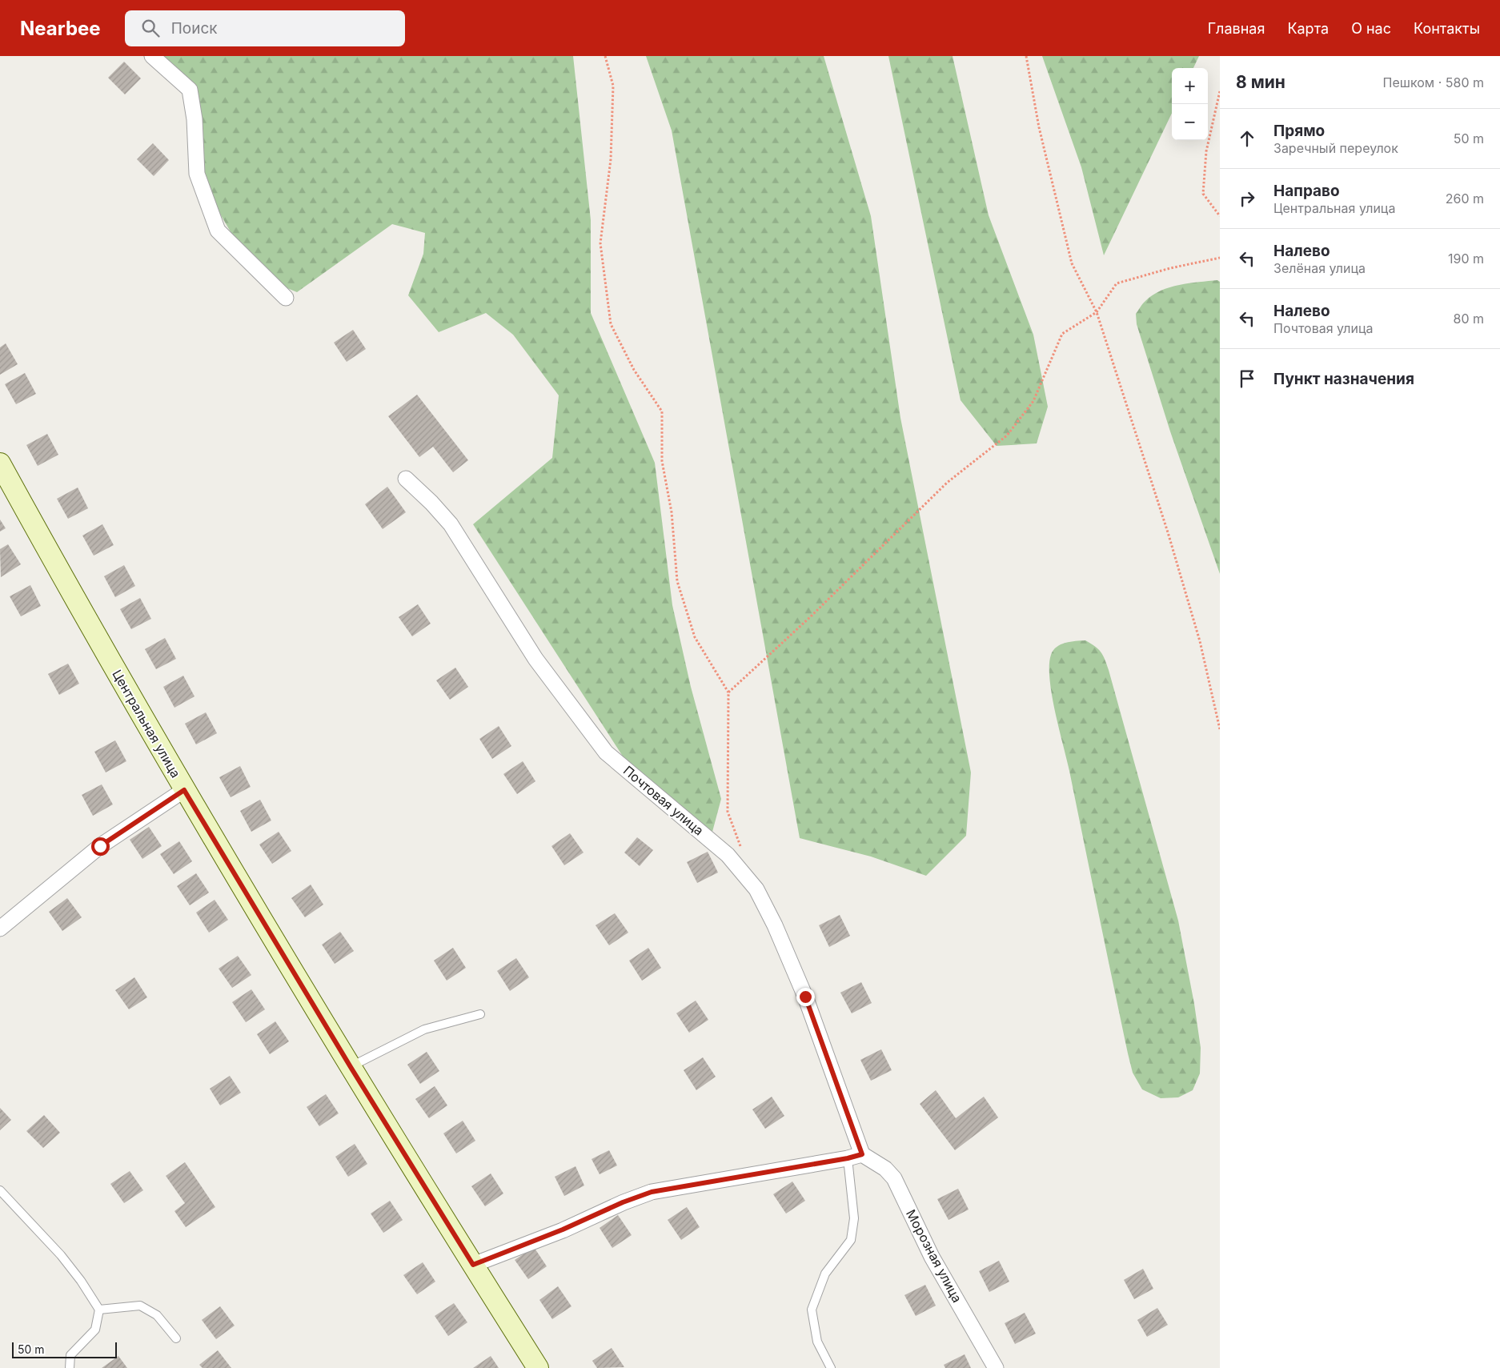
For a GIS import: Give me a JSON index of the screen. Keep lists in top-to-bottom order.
{
  "streets": {
    "street": ["Центральная улица", "Почтовая улица", "Морозная улица"]
  },
  "crossings": [
    ["Почтовая улица", "Морозная улица"]
  ],
  "scale_bar": "50 m",
  "page": {
    "header": "Nearbee",
    "search": "Поиск",
    "nav": [
      "Главная",
      "Карта",
      "О нас",
      "Контакты"
    ],
    "heading": ["8 мин", "Пешком · 580 m"],
    "map_buttons": ["+", "−"],
    "list": [
      ["Прямо", "Заречный переулок", "50 m"],
      ["Направо", "Центральная улица", "260 m"],
      ["Налево", "Зелёная улица", "190 m"],
      ["Налево", "Почтовая улица", "80 m"],
      "Пункт назначения"
    ],
    "scale": "50 m"
  }
}
